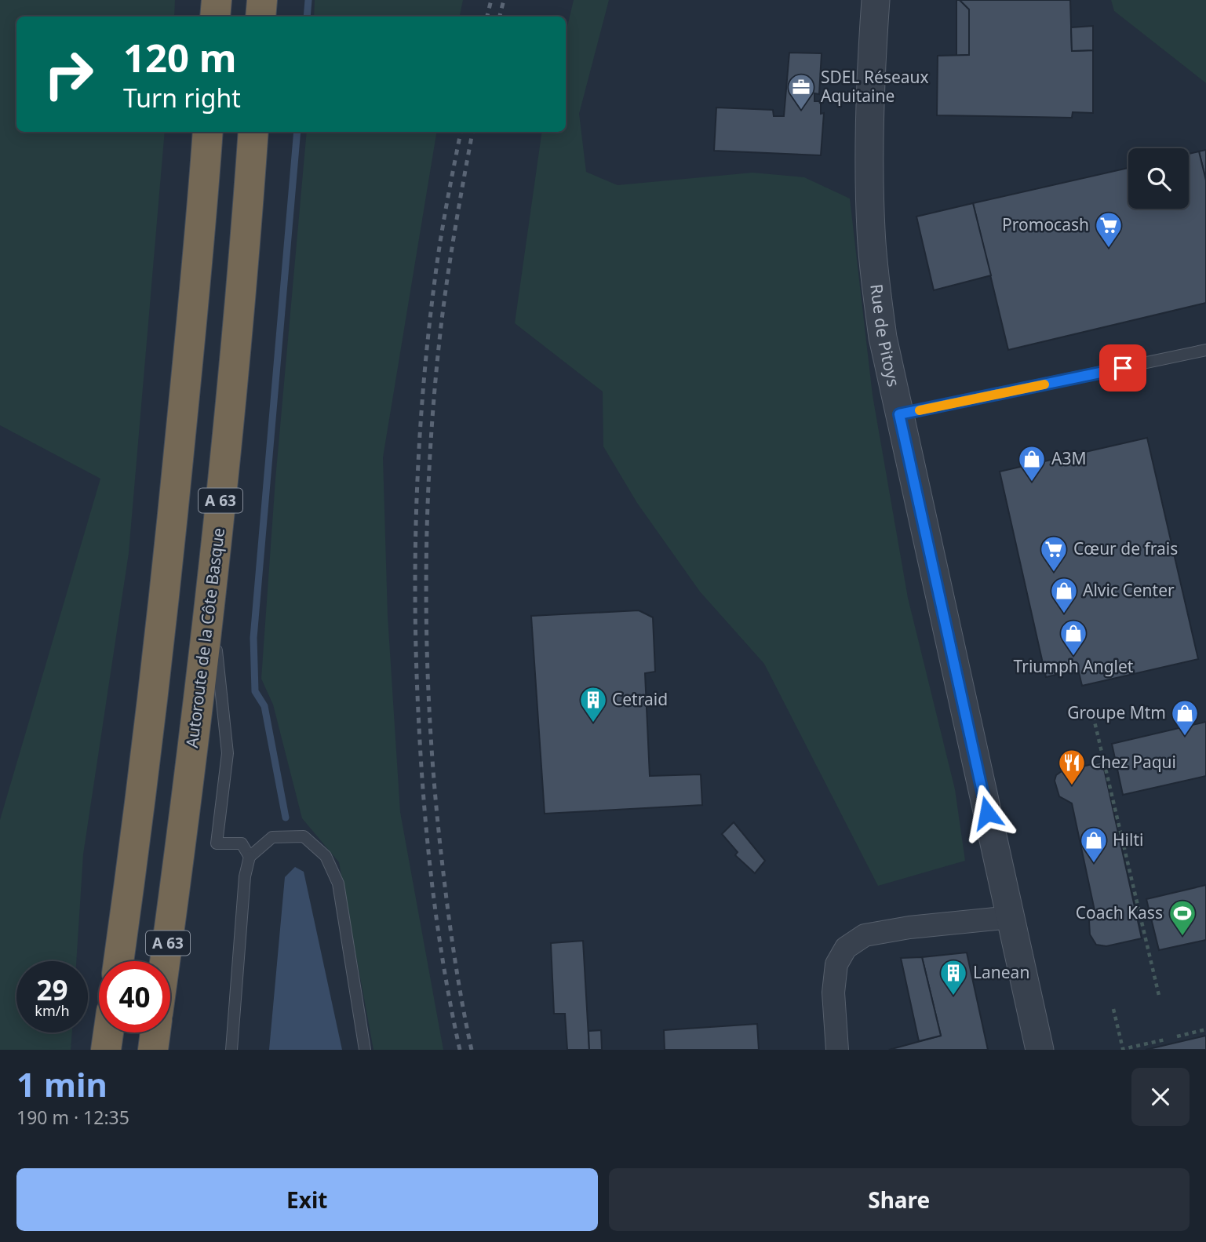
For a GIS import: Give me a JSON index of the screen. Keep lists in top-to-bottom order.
{
  "streets": {
    "highway": ["A 63", "Autoroute de la Côte Basque"],
    "street": ["Rue de Pitoys"]
  },
  "places": {
    "office": ["SDEL Réseaux Aquitaine"],
    "supermarket": ["Promocash", "Cœur de frais"],
    "shop": [
      "A3M",
      "Alvic Center",
      "Triumph Anglet",
      "Groupe Mtm",
      "Hilti"
    ],
    "building": ["Cetraid", "Lanean"],
    "restaurant": ["Chez Paqui"],
    "sports": ["Coach Kass"]
  },
  "page": {
    "turn": ["120 m", "Turn right"],
    "speed": "29 km/h",
    "limit": "40",
    "heading": ["1 min", "190 m · 12:35"],
    "buttons": ["Exit", "Share"]
  }
}
